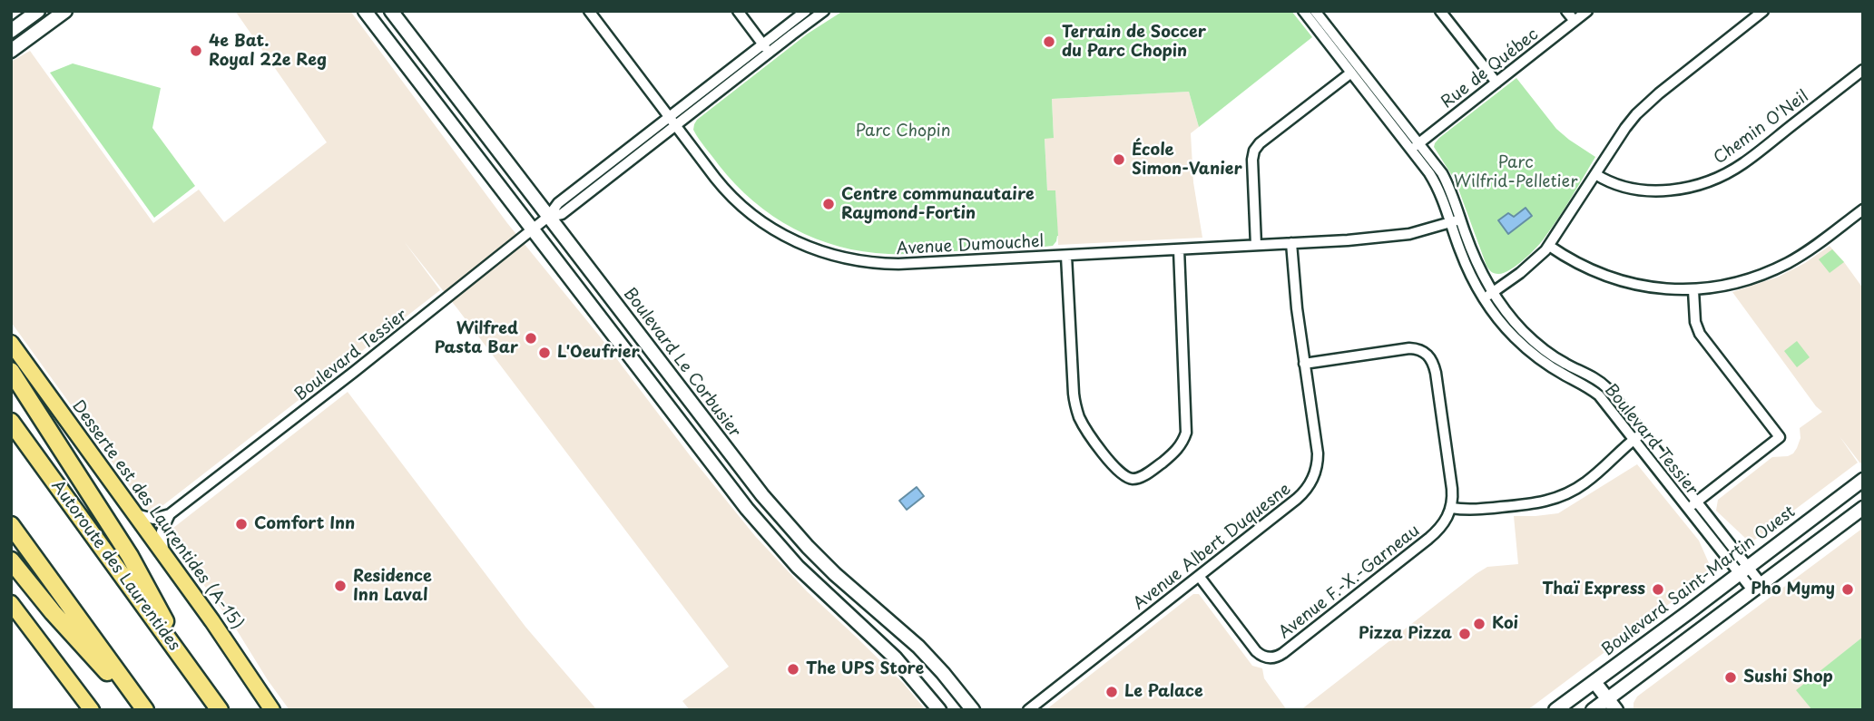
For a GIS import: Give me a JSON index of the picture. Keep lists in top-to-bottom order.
{
  "streets": {
    "highway": ["Autoroute des Laurentides"],
    "main road": ["Desserte est des Laurentides (A-15)"],
    "street": [
      "Rue de Québec",
      "Chemin O'Neil",
      "Avenue Dumouchel",
      "Boulevard Tessier",
      "Boulevard Le Corbusier",
      "Avenue Albert Duquesne",
      "Boulevard Saint-Martin Ouest",
      "Avenue F.-X.-Garneau"
    ]
  },
  "crossings": [
    ["Rue de Québec", "Boulevard Tessier"],
    ["Avenue Dumouchel", "Boulevard Tessier"],
    ["Avenue Dumouchel", "Avenue Albert Duquesne"],
    ["Boulevard Tessier", "Boulevard Le Corbusier"],
    ["Boulevard Tessier", "Boulevard Saint-Martin Ouest"],
    ["Avenue Albert Duquesne", "Avenue F.-X.-Garneau"]
  ],
  "parks": ["Parc Chopin", "Parc Wilfrid-Pelletier"],
  "places": [
    "Terrain de Soccer du Parc Chopin",
    "4e Bat. Royal 22e Reg",
    "École Simon-Vanier",
    "Centre communautaire Raymond-Fortin",
    "Wilfred Pasta Bar",
    "L'Oeufrier",
    "Comfort Inn",
    "Residence Inn Laval",
    "Thaï Express",
    "Pho Mymy",
    "Koi",
    "Pizza Pizza",
    "The UPS Store",
    "Sushi Shop",
    "Le Palace"
  ]
}
